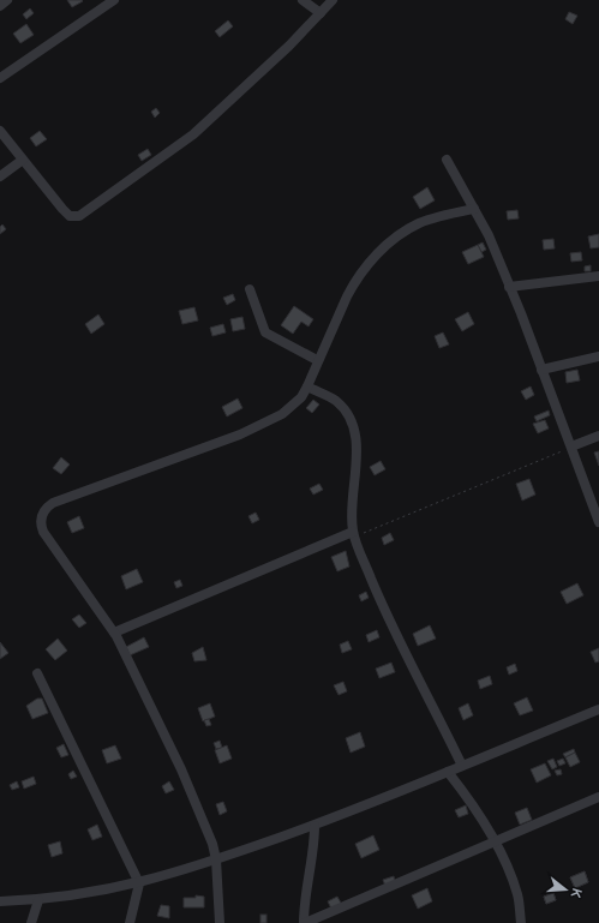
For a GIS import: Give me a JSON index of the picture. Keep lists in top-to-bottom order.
{
  "north": "right"
}
